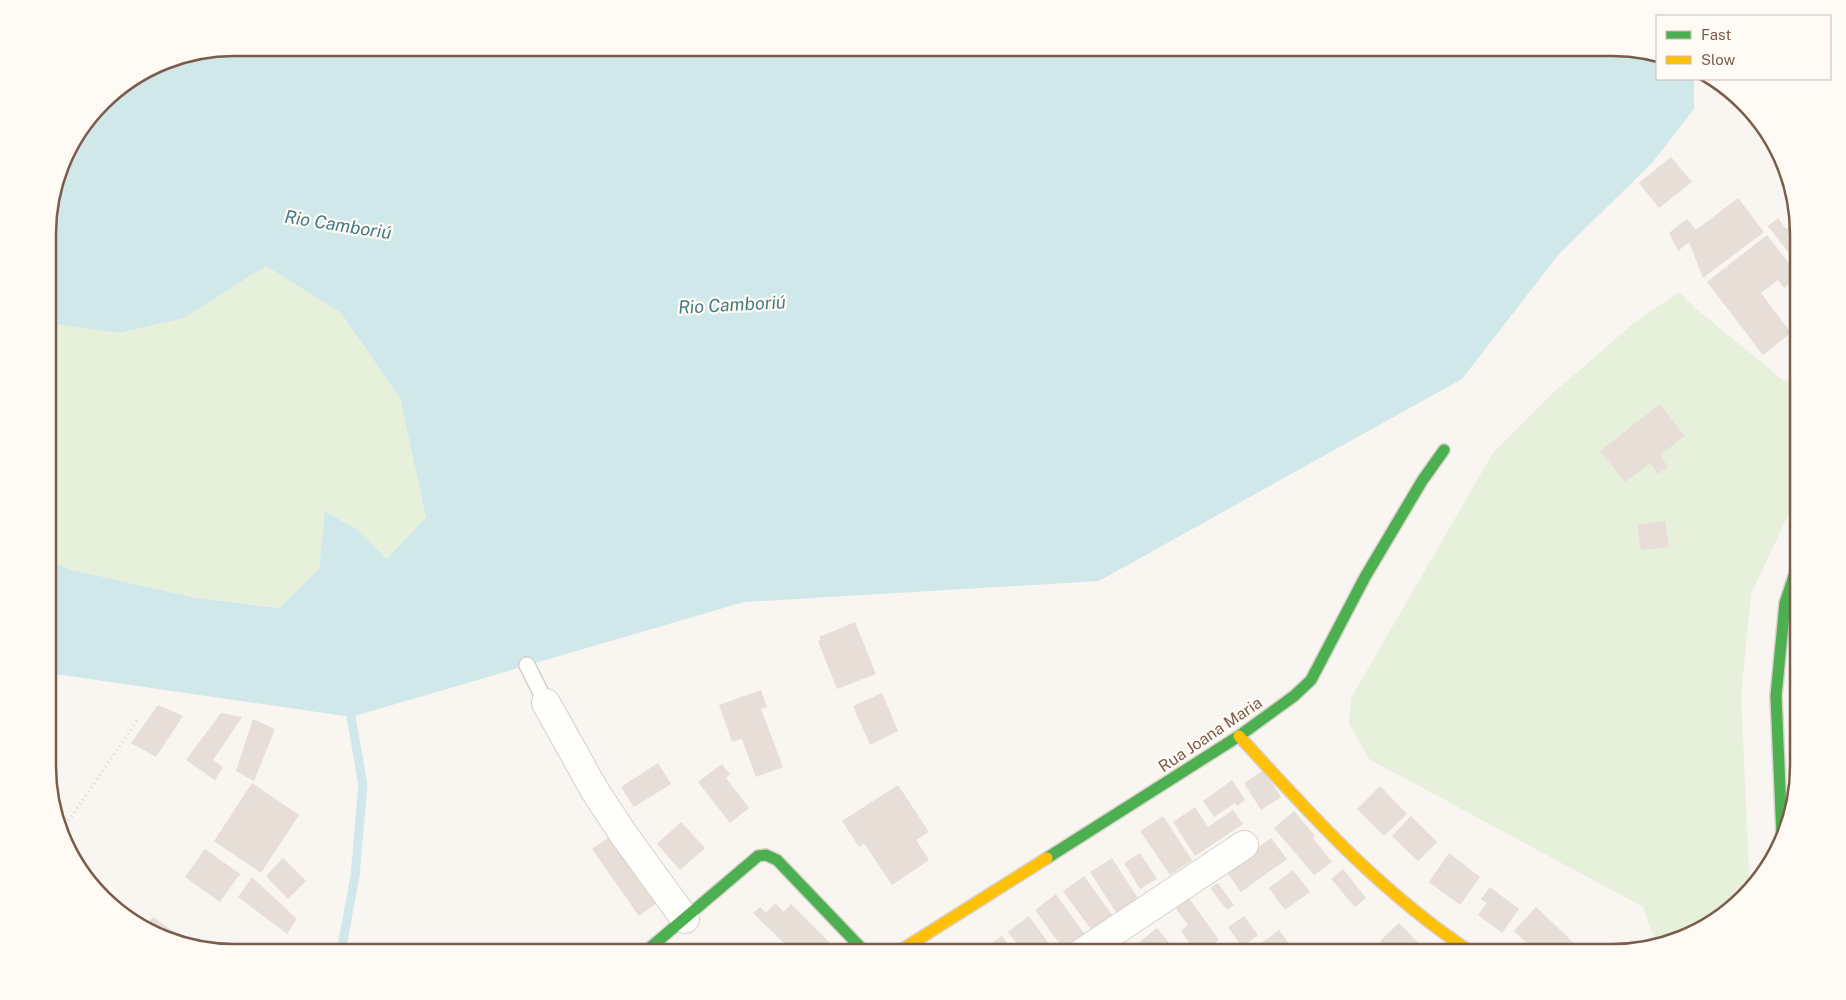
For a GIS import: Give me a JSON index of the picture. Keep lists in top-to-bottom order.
{
  "streets": {
    "street": ["Rua Joana Maria"]
  },
  "water": ["Rio Camboriú"],
  "legend": ["Fast", "Slow"]
}
